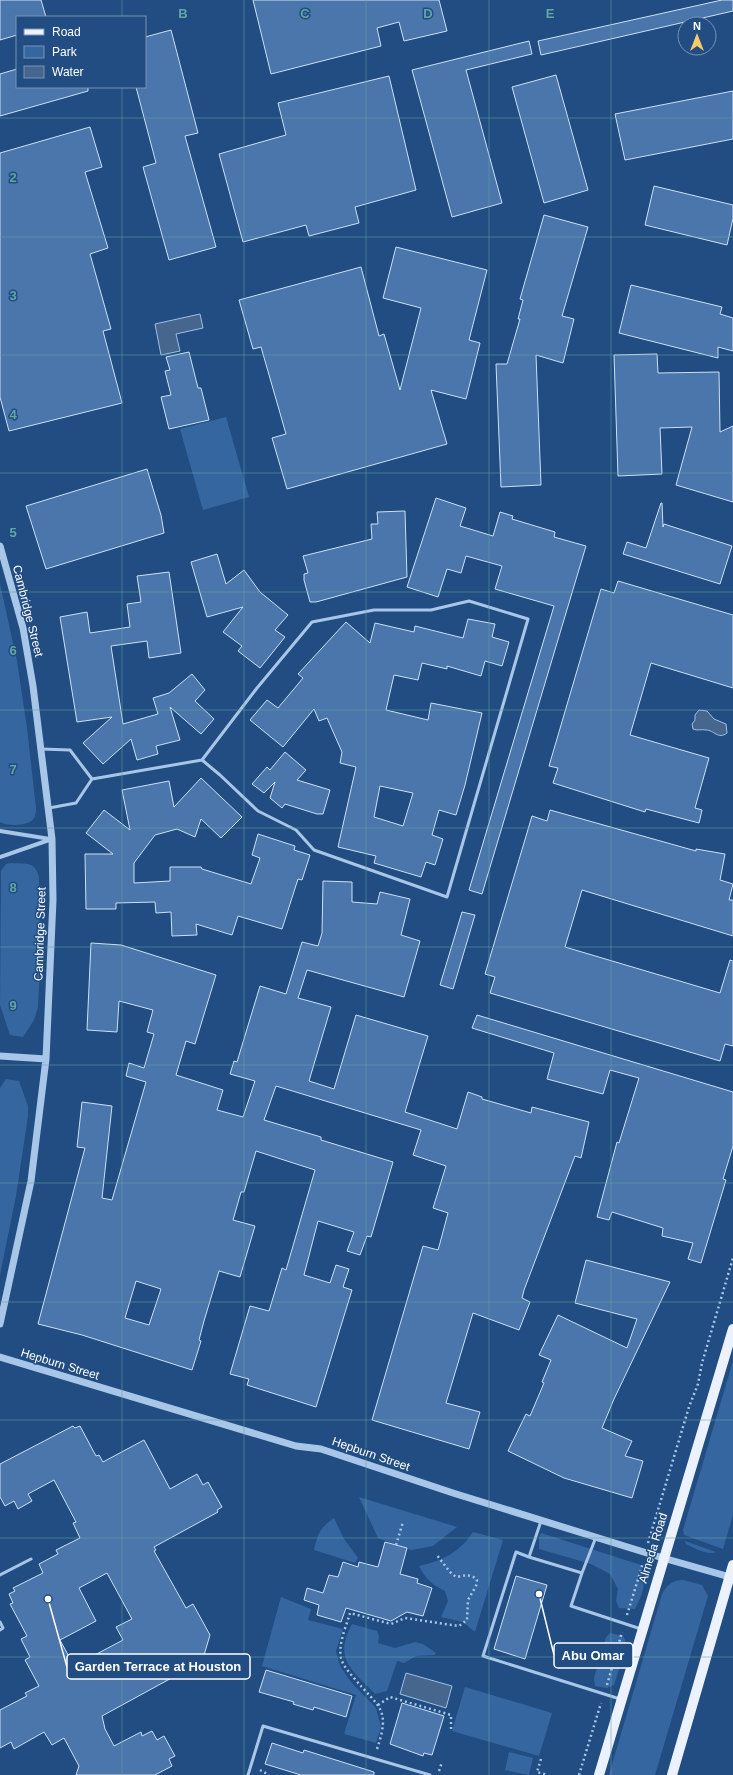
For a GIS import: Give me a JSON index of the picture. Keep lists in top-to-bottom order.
{
  "streets": {
    "main road": ["Almeda Road"],
    "street": ["Cambridge Street", "Hepburn Street"]
  },
  "crossings": [
    ["Hepburn Street", "Almeda Road"]
  ],
  "places": ["Abu Omar", "Garden Terrace at Houston"],
  "legend": ["Road", "Park", "Water"],
  "north": "top",
  "grid": {
    "columns": [
      "B",
      "C",
      "D",
      "E"
    ],
    "rows": [
      "2",
      "3",
      "4",
      "5",
      "6",
      "7",
      "8",
      "9"
    ]
  }
}
